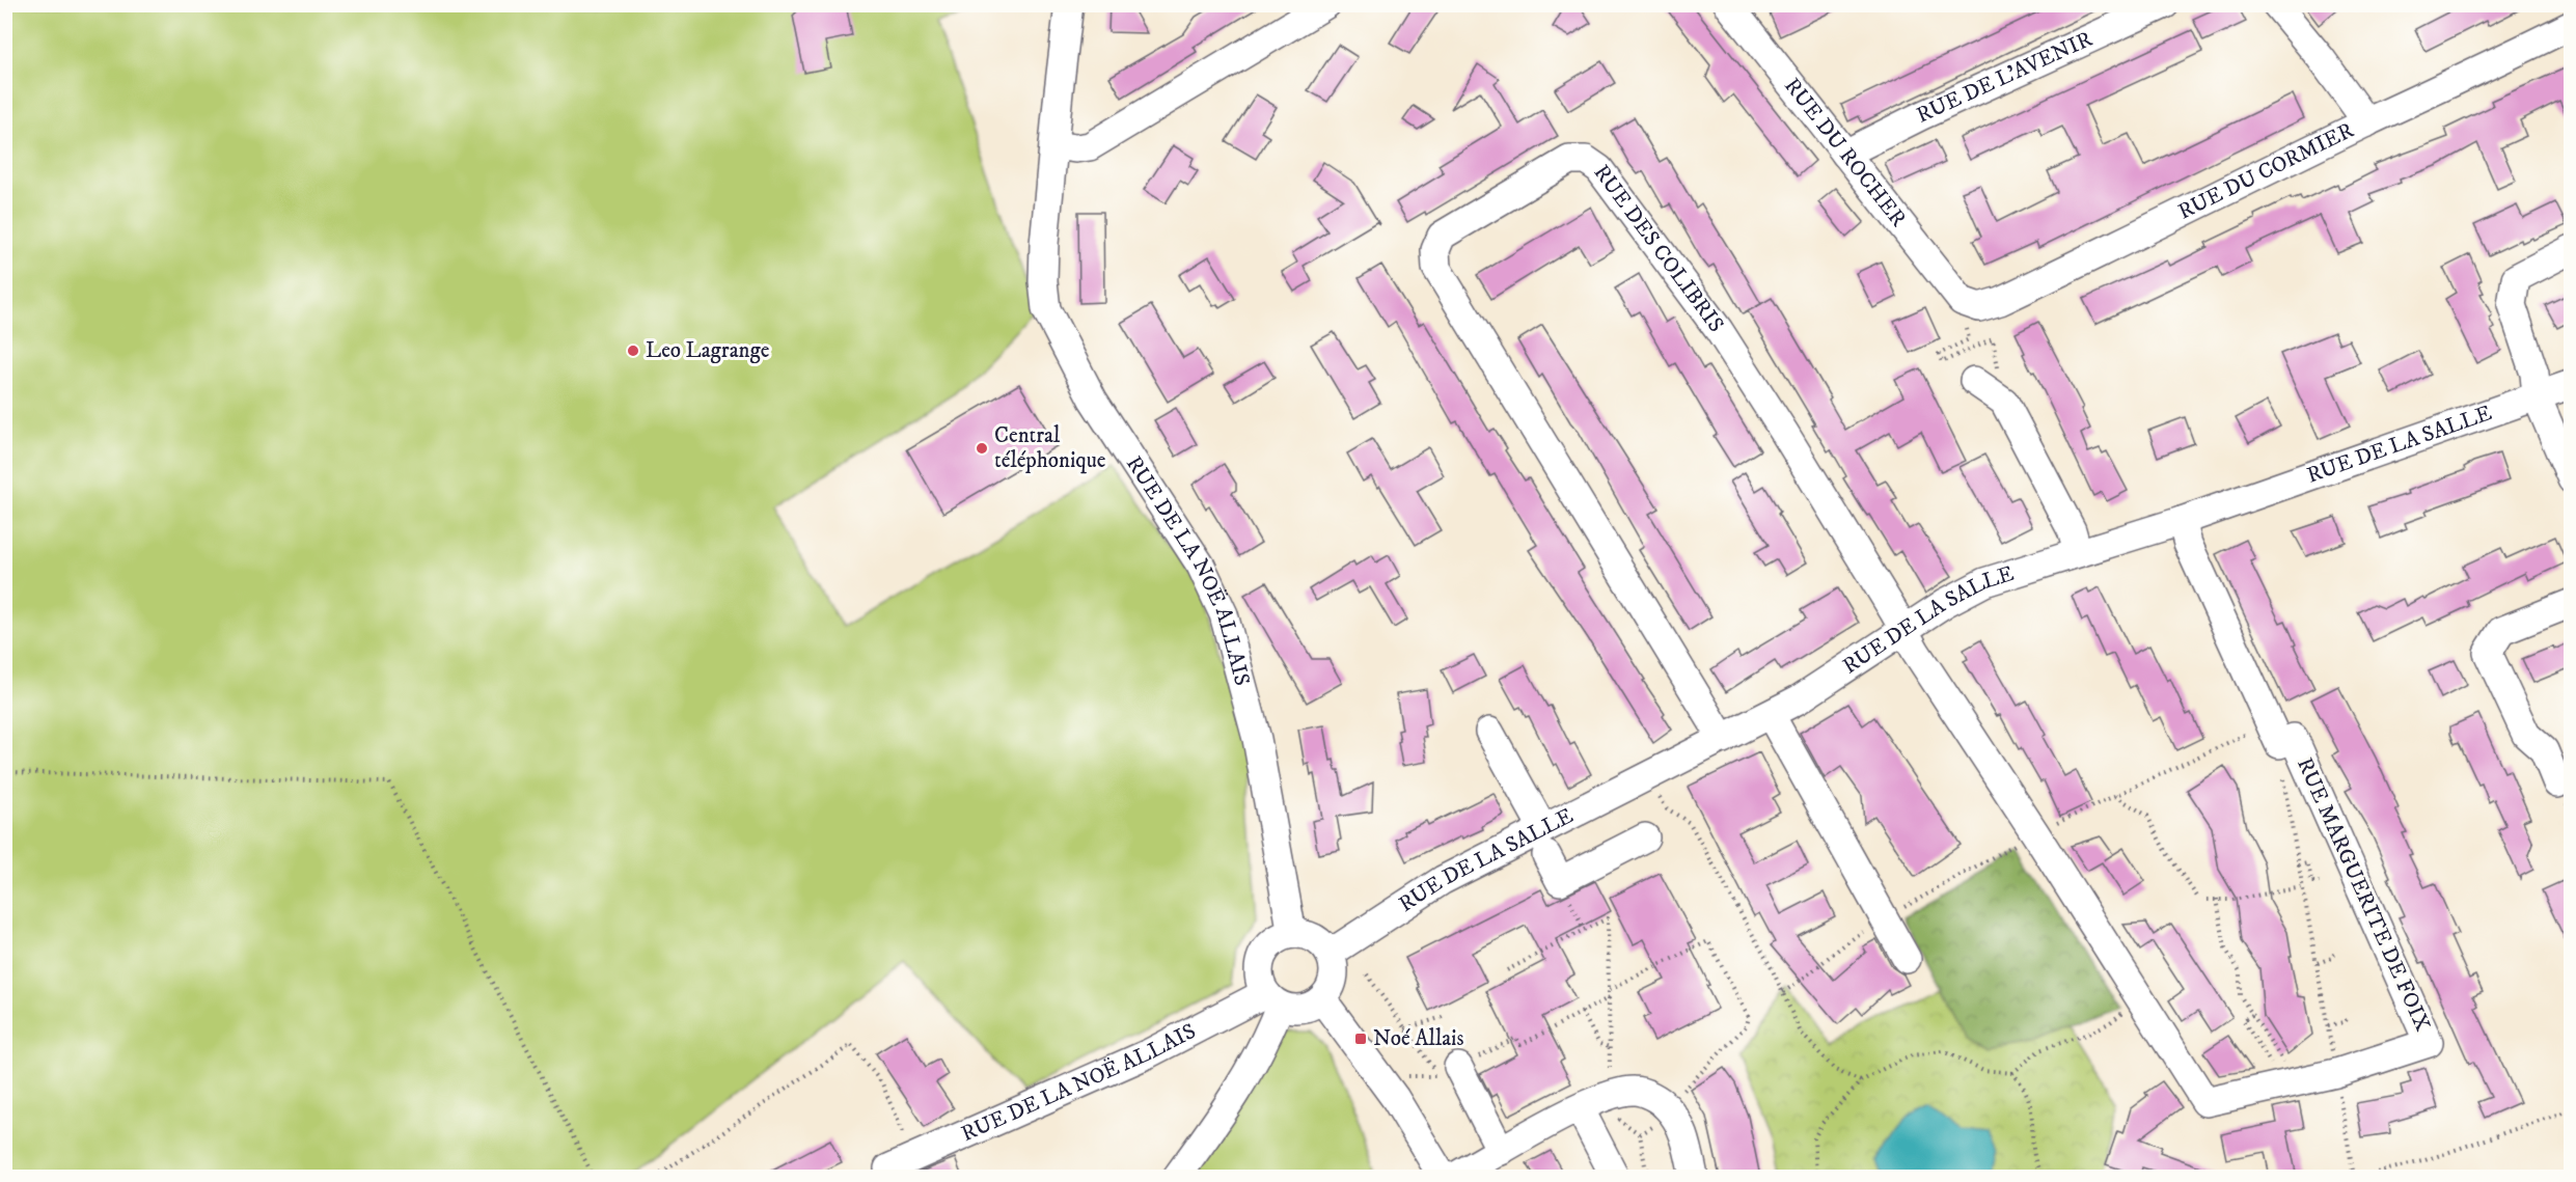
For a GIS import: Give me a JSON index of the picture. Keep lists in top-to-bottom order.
{
  "streets": {
    "street": [
      "RUE DE L'AVENIR",
      "RUE DU ROCHER",
      "RUE DU CORMIER",
      "RUE DES COLIBRIS",
      "RUE DE LA SALLE",
      "RUE DE LA NOË ALLAIS",
      "RUE MARGUERITE DE FOIX"
    ]
  },
  "crossings": [
    ["RUE DE L'AVENIR", "RUE DU ROCHER"],
    ["RUE DU ROCHER", "RUE DU CORMIER"],
    ["RUE DES COLIBRIS", "RUE DE LA SALLE"],
    ["RUE DES COLIBRIS", "RUE MARGUERITE DE FOIX"],
    ["RUE DE LA SALLE", "RUE DE LA NOË ALLAIS"],
    ["RUE DE LA SALLE", "RUE MARGUERITE DE FOIX"]
  ],
  "places": {
    "other": ["Leo Lagrange", "Central téléphonique"],
    "transit": ["Noé Allais"]
  }
}
